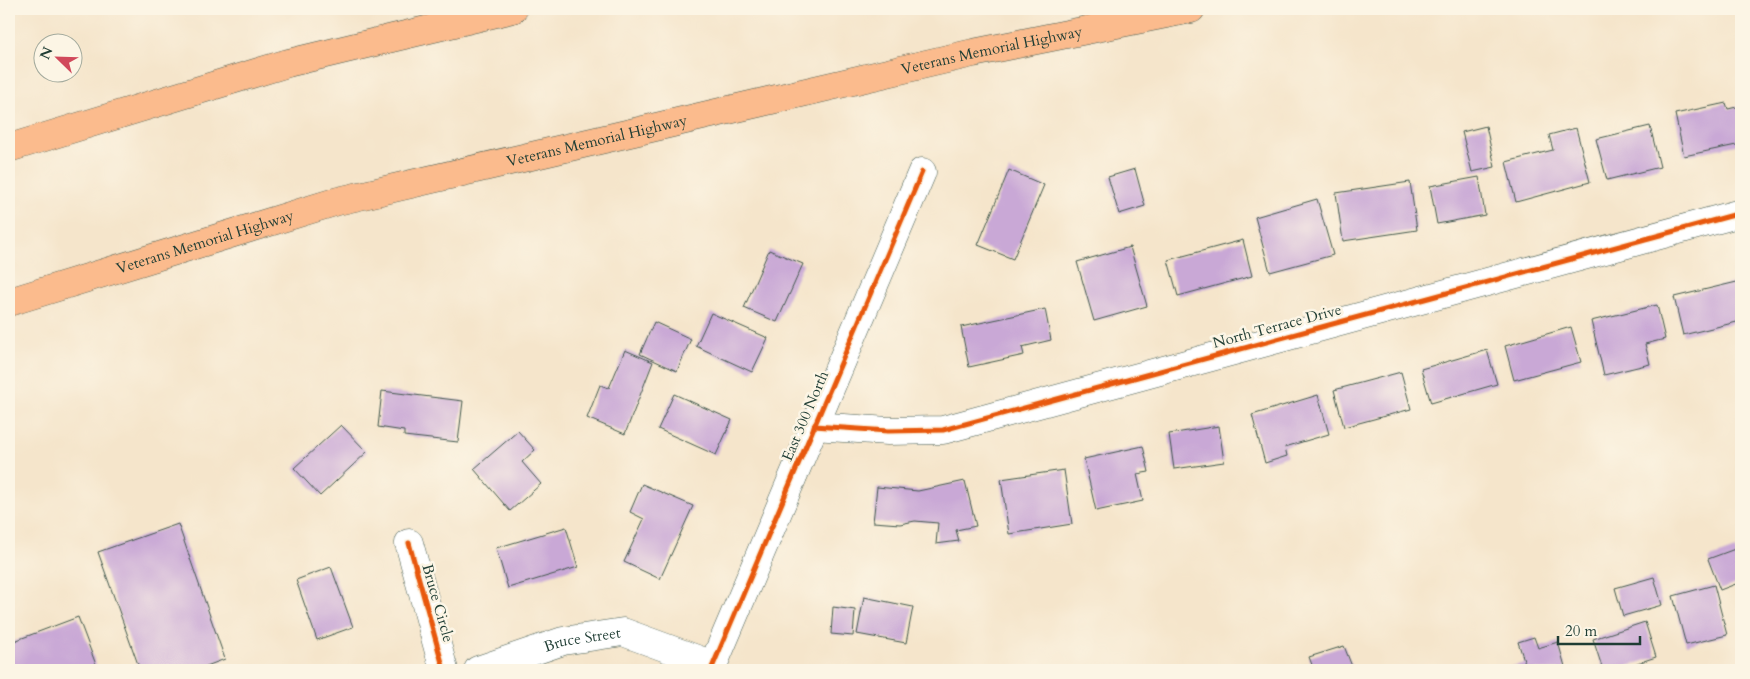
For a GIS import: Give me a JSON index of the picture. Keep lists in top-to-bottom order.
{
  "streets": {
    "highway": ["Veterans Memorial Highway"],
    "street": [
      "North Terrace Drive",
      "East 300 North",
      "Bruce Circle",
      "Bruce Street"
    ]
  },
  "crossings": [
    ["North Terrace Drive", "East 300 North"],
    ["East 300 North", "Bruce Street"]
  ],
  "scale_bar": "20 m",
  "north": "top left"
}
